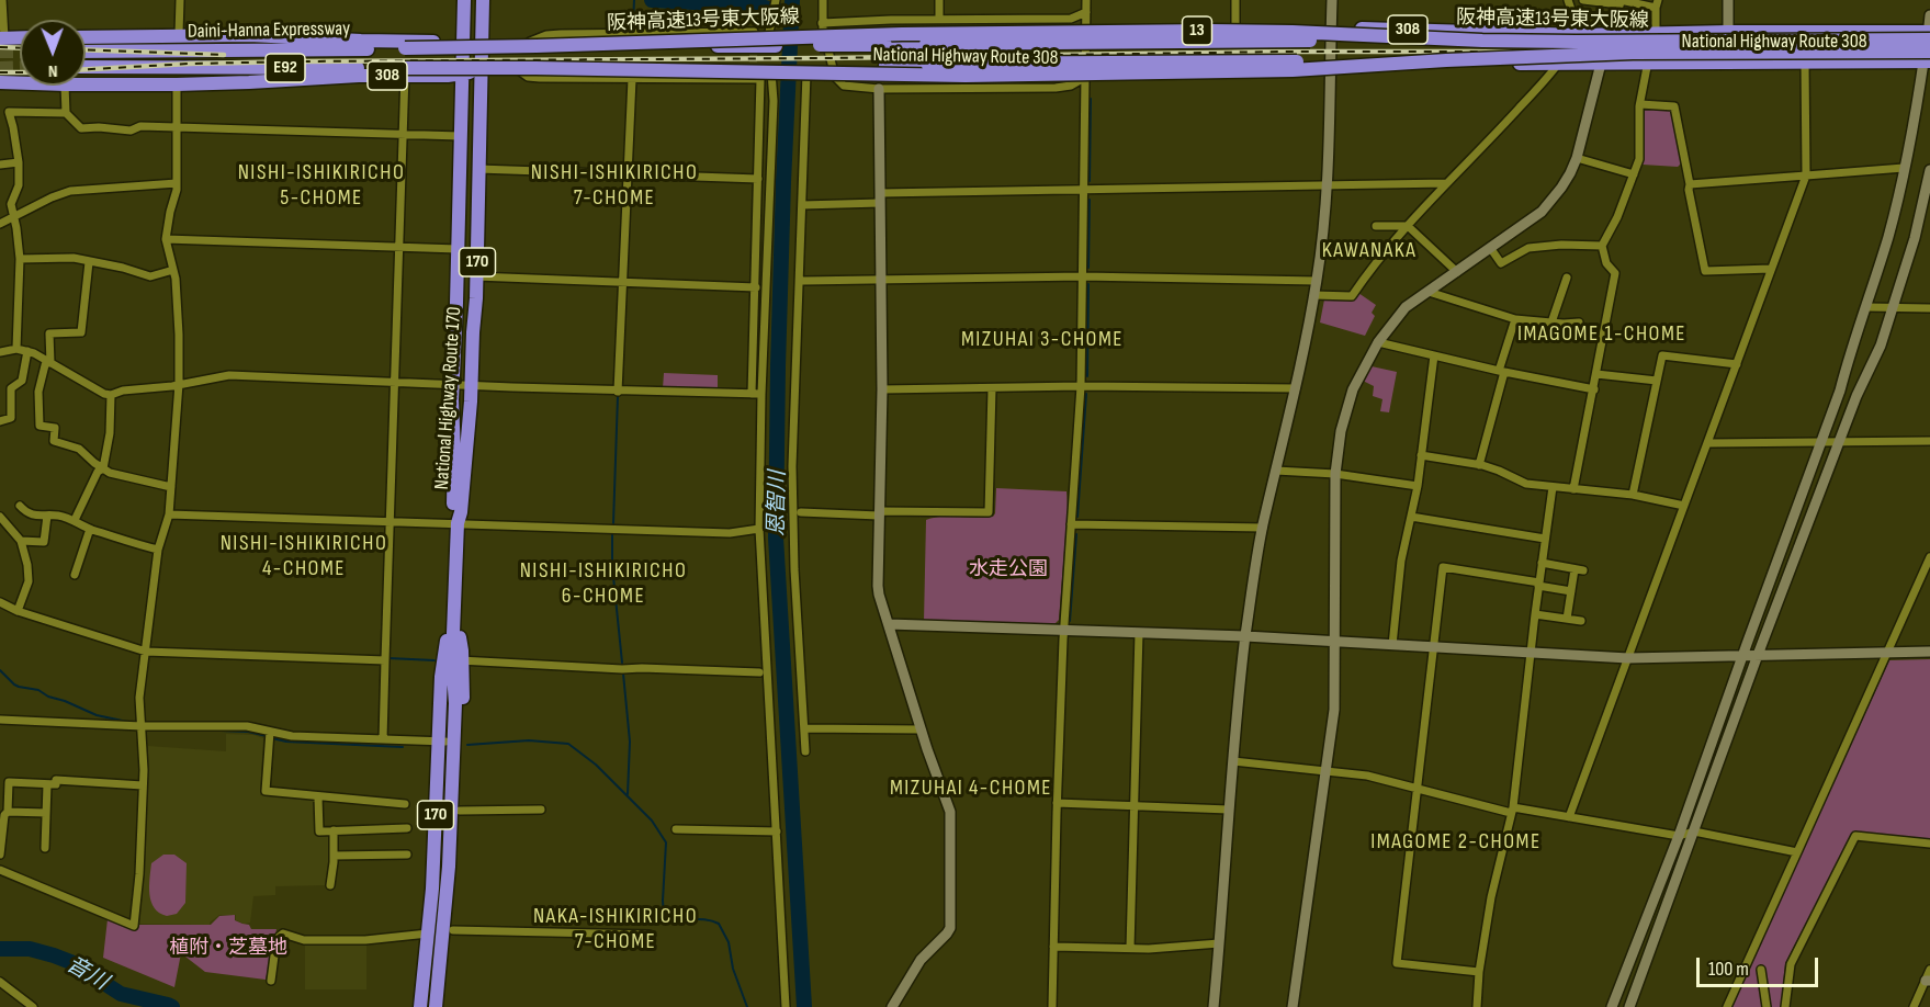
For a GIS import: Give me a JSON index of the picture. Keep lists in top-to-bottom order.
{
  "streets": {
    "highway": [
      "阪神高速13号東大阪線",
      "308",
      "Daini-Hanna Expressway",
      "13",
      "National Highway Route 308",
      "E92",
      "170",
      "National Highway Route 170"
    ]
  },
  "crossings": [
    ["阪神高速13号東大阪線", "Daini-Hanna Expressway"],
    ["阪神高速13号東大阪線", "National Highway Route 308"],
    ["阪神高速13号東大阪線", "National Highway Route 170"],
    ["Daini-Hanna Expressway", "National Highway Route 308"],
    ["Daini-Hanna Expressway", "National Highway Route 170"],
    ["National Highway Route 308", "National Highway Route 170"],
    ["170", "National Highway Route 170"]
  ],
  "districts": [
    "NISHI-ISHIKIRICHO 5-CHOME",
    "NISHI-ISHIKIRICHO 7-CHOME",
    "KAWANAKA",
    "IMAGOME 1-CHOME",
    "MIZUHAI 3-CHOME",
    "NISHI-ISHIKIRICHO 4-CHOME",
    "NISHI-ISHIKIRICHO 6-CHOME",
    "MIZUHAI 4-CHOME",
    "IMAGOME 2-CHOME",
    "NAKA-ISHIKIRICHO 7-CHOME"
  ],
  "water": ["恩智川", "音川"],
  "parks": ["水走公園", "植附・芝墓地"],
  "scale_bar": "100 m",
  "north": "bottom"
}
